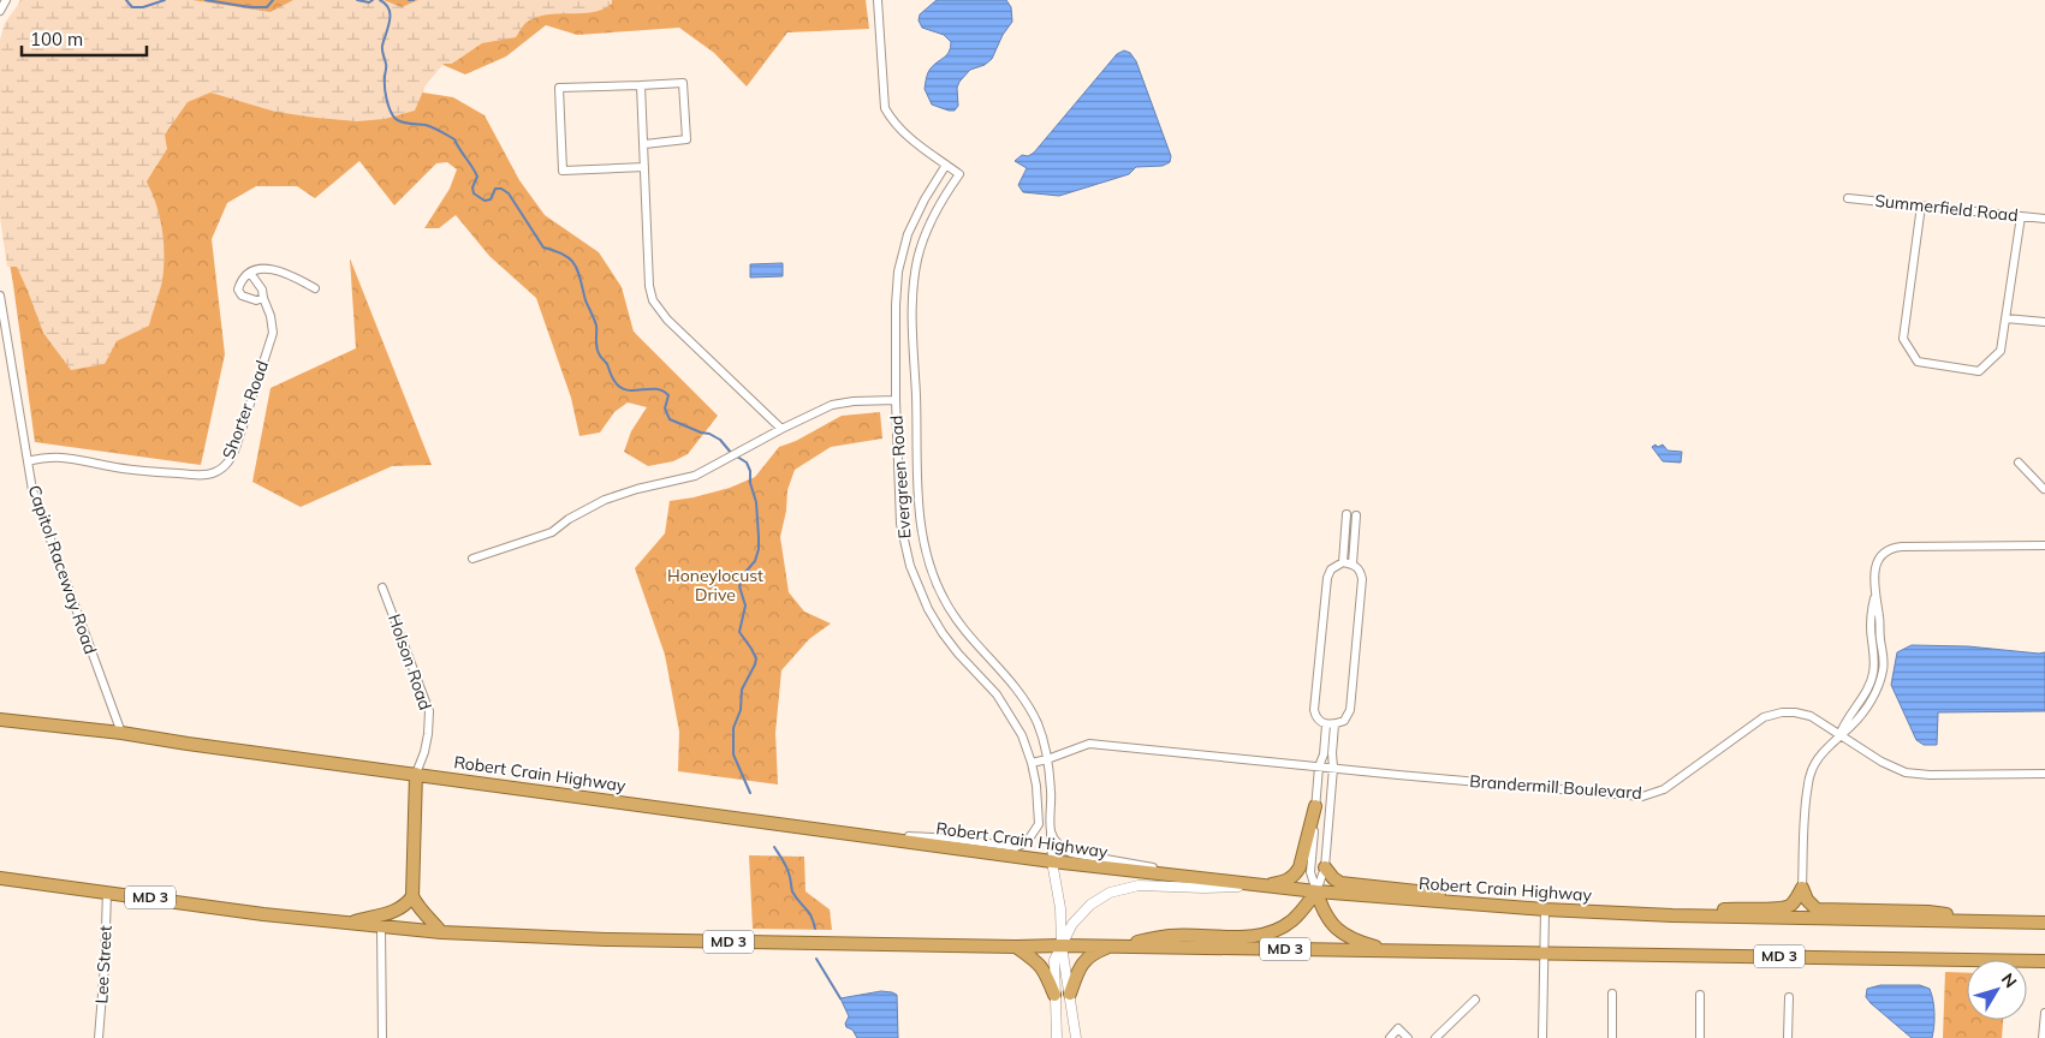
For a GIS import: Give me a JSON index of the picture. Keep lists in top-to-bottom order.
{
  "streets": {
    "highway": ["Robert Crain Highway", "MD 3"],
    "street": [
      "Summerfield Road",
      "Shorter Road",
      "Evergreen Road",
      "Capitol Raceway Road",
      "Holson Road",
      "Brandermill Boulevard",
      "Lee Street"
    ]
  },
  "crossings": [
    ["Shorter Road", "Capitol Raceway Road"],
    ["Evergreen Road", "Robert Crain Highway"],
    ["Evergreen Road", "Brandermill Boulevard"],
    ["Capitol Raceway Road", "Robert Crain Highway"],
    ["Holson Road", "Robert Crain Highway"],
    ["MD 3", "Lee Street"]
  ],
  "parks": ["Honeylocust Drive"],
  "scale_bar": "100 m",
  "north": "top right"
}
